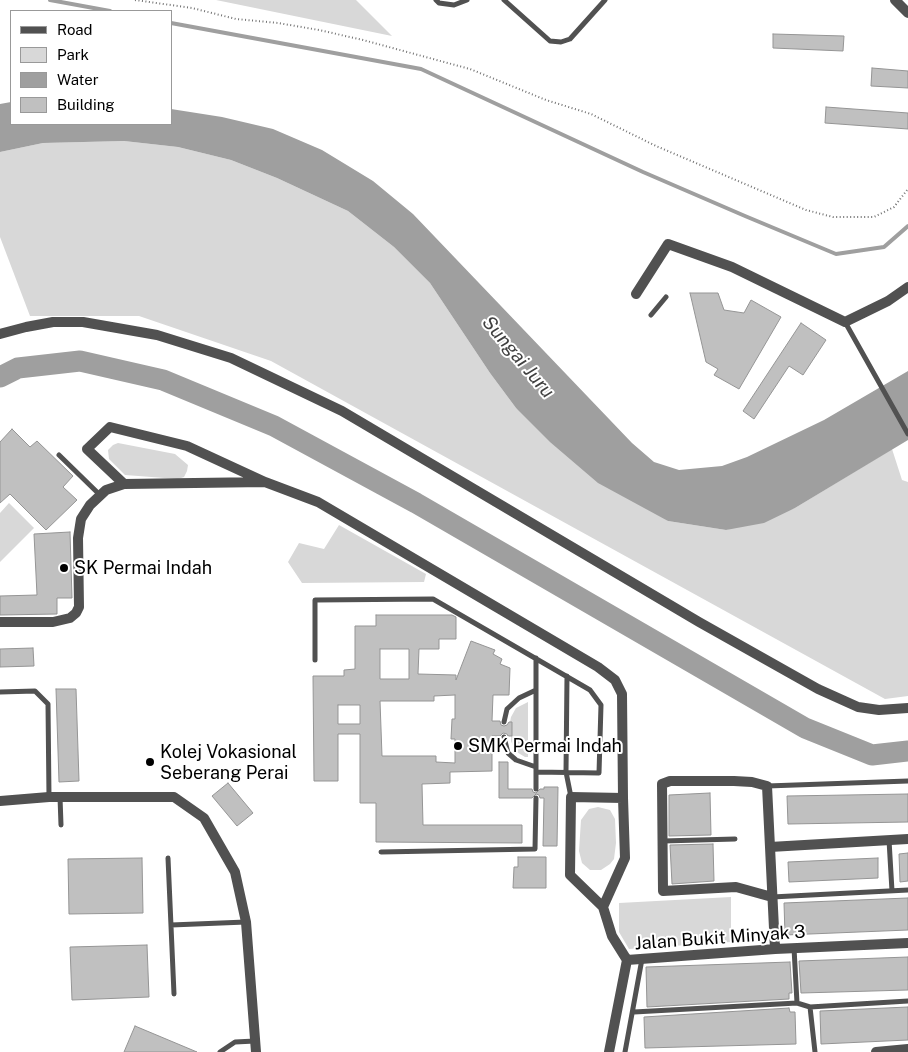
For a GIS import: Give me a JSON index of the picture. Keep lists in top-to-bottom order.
{
  "streets": {
    "street": ["Jalan Bukit Minyak 3"]
  },
  "water": ["Sungai Juru"],
  "places": ["SK Permai Indah", "SMK Permai Indah", "Kolej Vokasional Seberang Perai"],
  "legend": [
    "Road",
    "Park",
    "Water",
    "Building"
  ]
}
